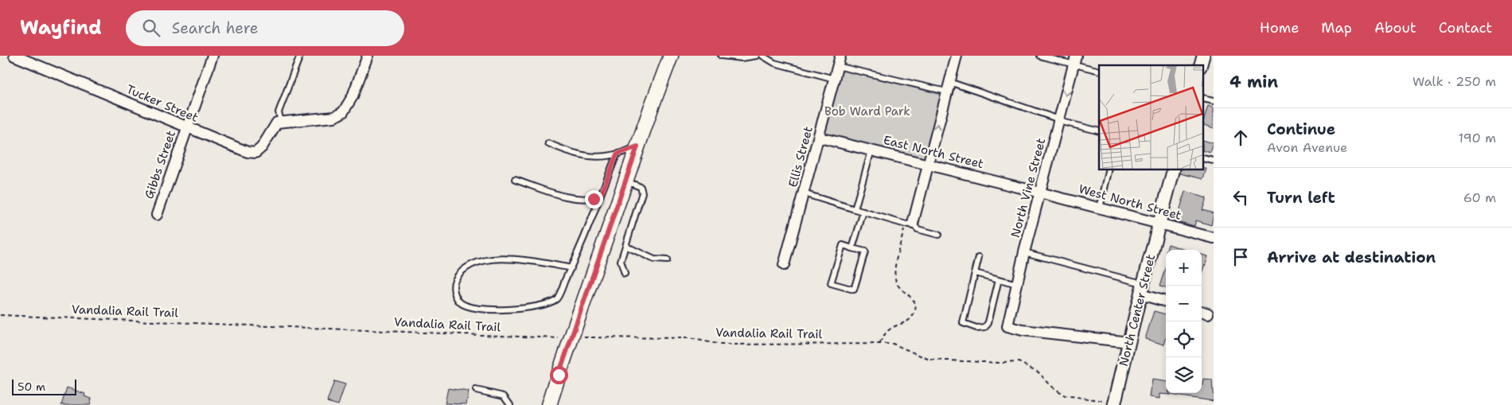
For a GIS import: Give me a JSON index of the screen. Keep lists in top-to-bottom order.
{
  "streets": {
    "street": [
      "Tucker Street",
      "East North Street",
      "Ellis Street",
      "Gibbs Street",
      "North Vine Street",
      "West North Street",
      "North Center Street"
    ],
    "path": ["Vandalia Rail Trail"]
  },
  "crossings": [
    ["Tucker Street", "Gibbs Street"],
    ["East North Street", "Ellis Street"],
    ["East North Street", "North Vine Street"],
    ["East North Street", "West North Street"],
    ["North Vine Street", "West North Street"],
    ["North Vine Street", "North Center Street"],
    ["West North Street", "North Center Street"],
    ["North Center Street", "Vandalia Rail Trail"]
  ],
  "parks": ["Bob Ward Park"],
  "scale_bar": "50 m",
  "page": {
    "header": "Wayfind",
    "search": "Search here",
    "nav": [
      "Home",
      "Map",
      "About",
      "Contact"
    ],
    "heading": ["4 min", "Walk · 250 m"],
    "list": [
      ["Continue", "Avon Avenue", "190 m"],
      ["Turn left", "60 m"],
      "Arrive at destination"
    ],
    "map_buttons": ["+", "−"],
    "scale": "50 m"
  }
}
